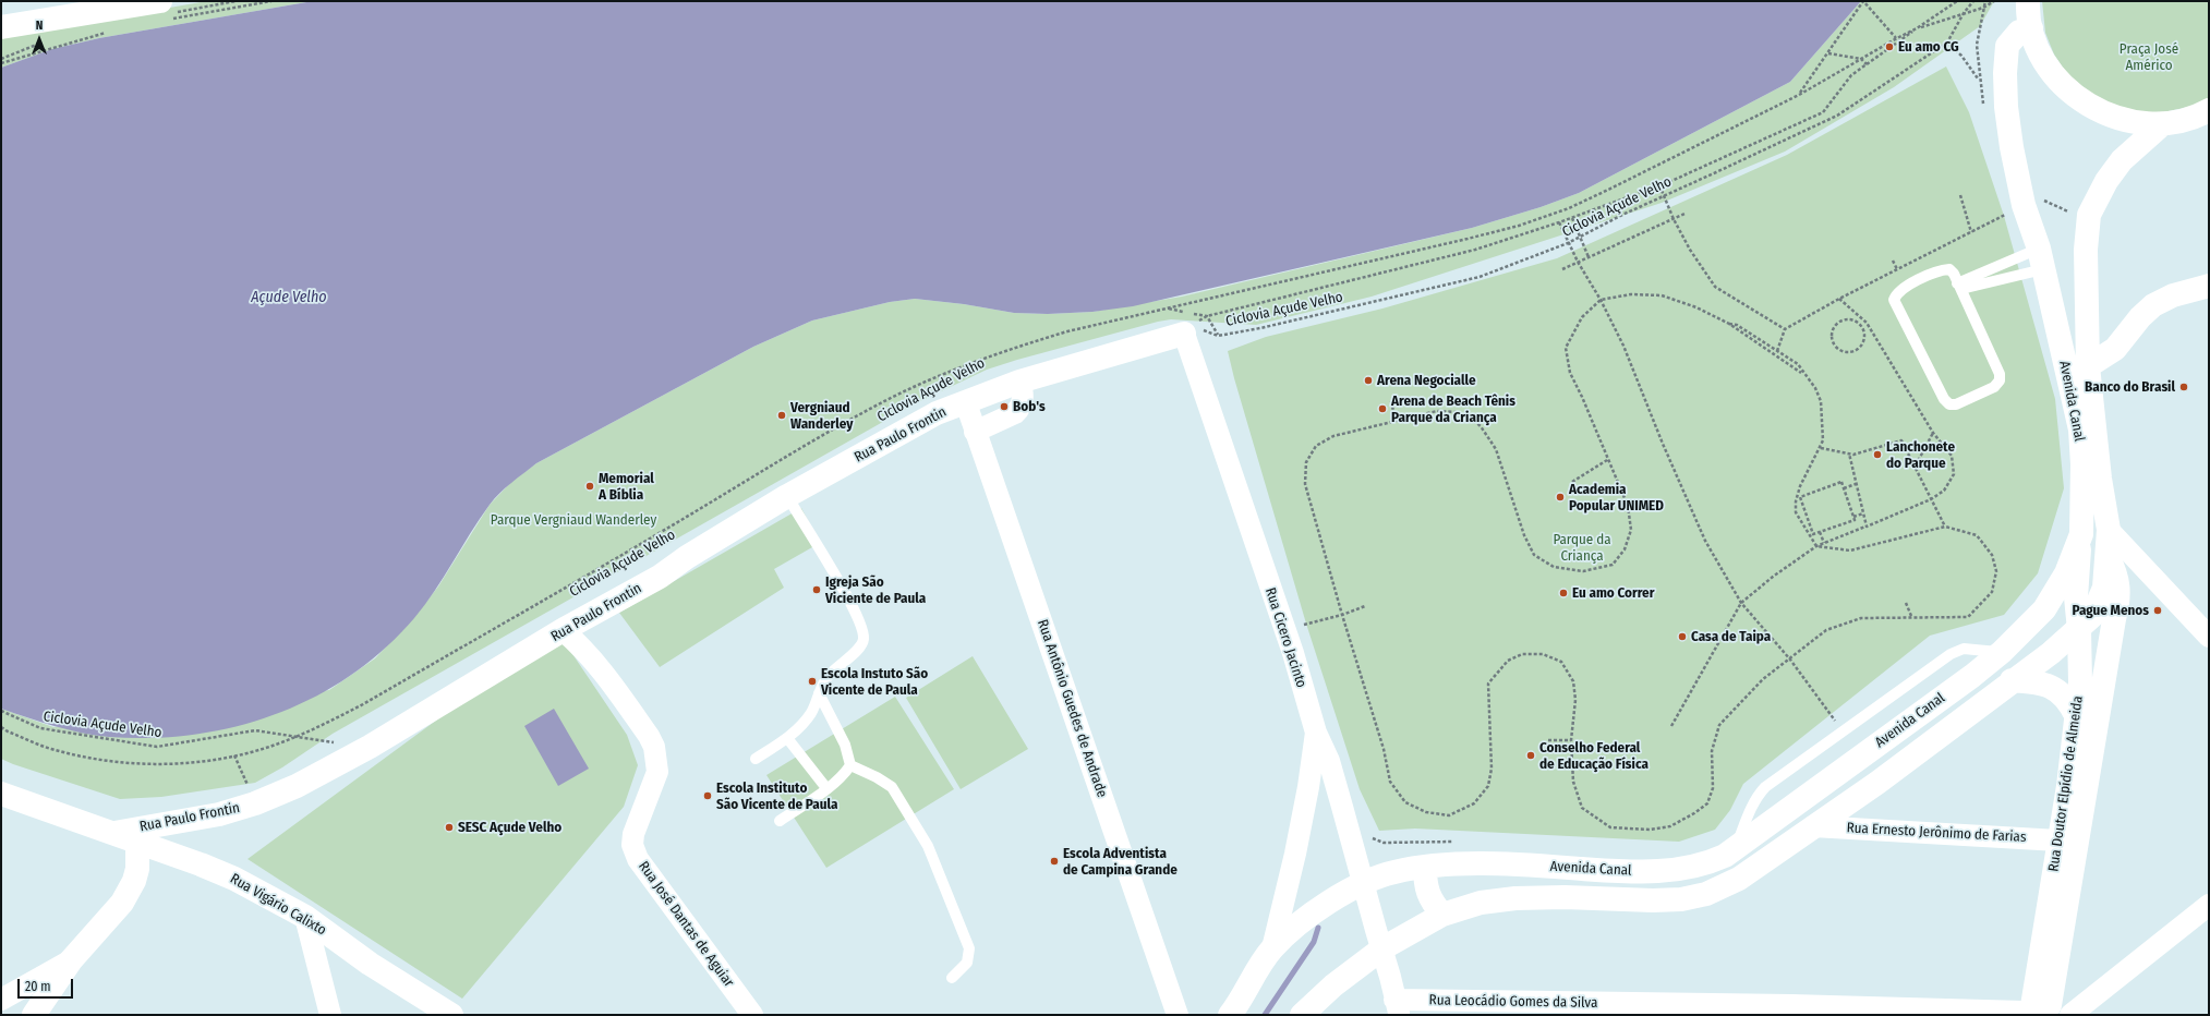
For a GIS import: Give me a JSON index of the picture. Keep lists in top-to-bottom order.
{
  "streets": {
    "main road": [
      "Avenida Canal",
      "Rua Paulo Frontin",
      "Rua Doutor Elpídio de Almeida",
      "Rua Vigário Calixto"
    ],
    "street": [
      "Rua Cicero Jacinto",
      "Rua Antônio Guedes de Andrade",
      "Rua Ernesto Jerônimo de Farias",
      "Rua José Dantas de Aguiar",
      "Rua Leocádio Gomes da Silva"
    ],
    "path": ["Ciclovia Açude Velho"]
  },
  "crossings": [
    ["Ciclovia Açude Velho", "Rua Paulo Frontin"],
    ["Ciclovia Açude Velho", "Rua Cicero Jacinto"],
    ["Avenida Canal", "Rua Cicero Jacinto"],
    ["Avenida Canal", "Rua Doutor Elpídio de Almeida"],
    ["Avenida Canal", "Rua Ernesto Jerônimo de Farias"],
    ["Rua Paulo Frontin", "Rua Cicero Jacinto"],
    ["Rua Paulo Frontin", "Rua Antônio Guedes de Andrade"],
    ["Rua Paulo Frontin", "Rua Vigário Calixto"],
    ["Rua Paulo Frontin", "Rua José Dantas de Aguiar"],
    ["Rua Doutor Elpídio de Almeida", "Rua Ernesto Jerônimo de Farias"],
    ["Rua Doutor Elpídio de Almeida", "Rua Leocádio Gomes da Silva"]
  ],
  "water": ["Açude Velho"],
  "parks": ["Praça José Américo", "Parque Vergniaud Wanderley", "Parque da Criança"],
  "places": [
    "Eu amo CG",
    "Arena Negocialle",
    "Banco do Brasil",
    "Bob's",
    "Arena de Beach Tênis Parque da Criança",
    "Vergniaud Wanderley",
    "Lanchonete do Parque",
    "Memorial A Bíblia",
    "Academia Popular UNIMED",
    "Igreja São Viciente de Paula",
    "Eu amo Correr",
    "Pague Menos",
    "Casa de Taipa",
    "Escola Instuto São Vicente de Paula",
    "Conselho Federal de Educação Física",
    "Escola Instituto São Vicente de Paula",
    "SESC Açude Velho",
    "Escola Adventista de Campina Grande"
  ],
  "scale_bar": "20 m",
  "north": "top"
}
